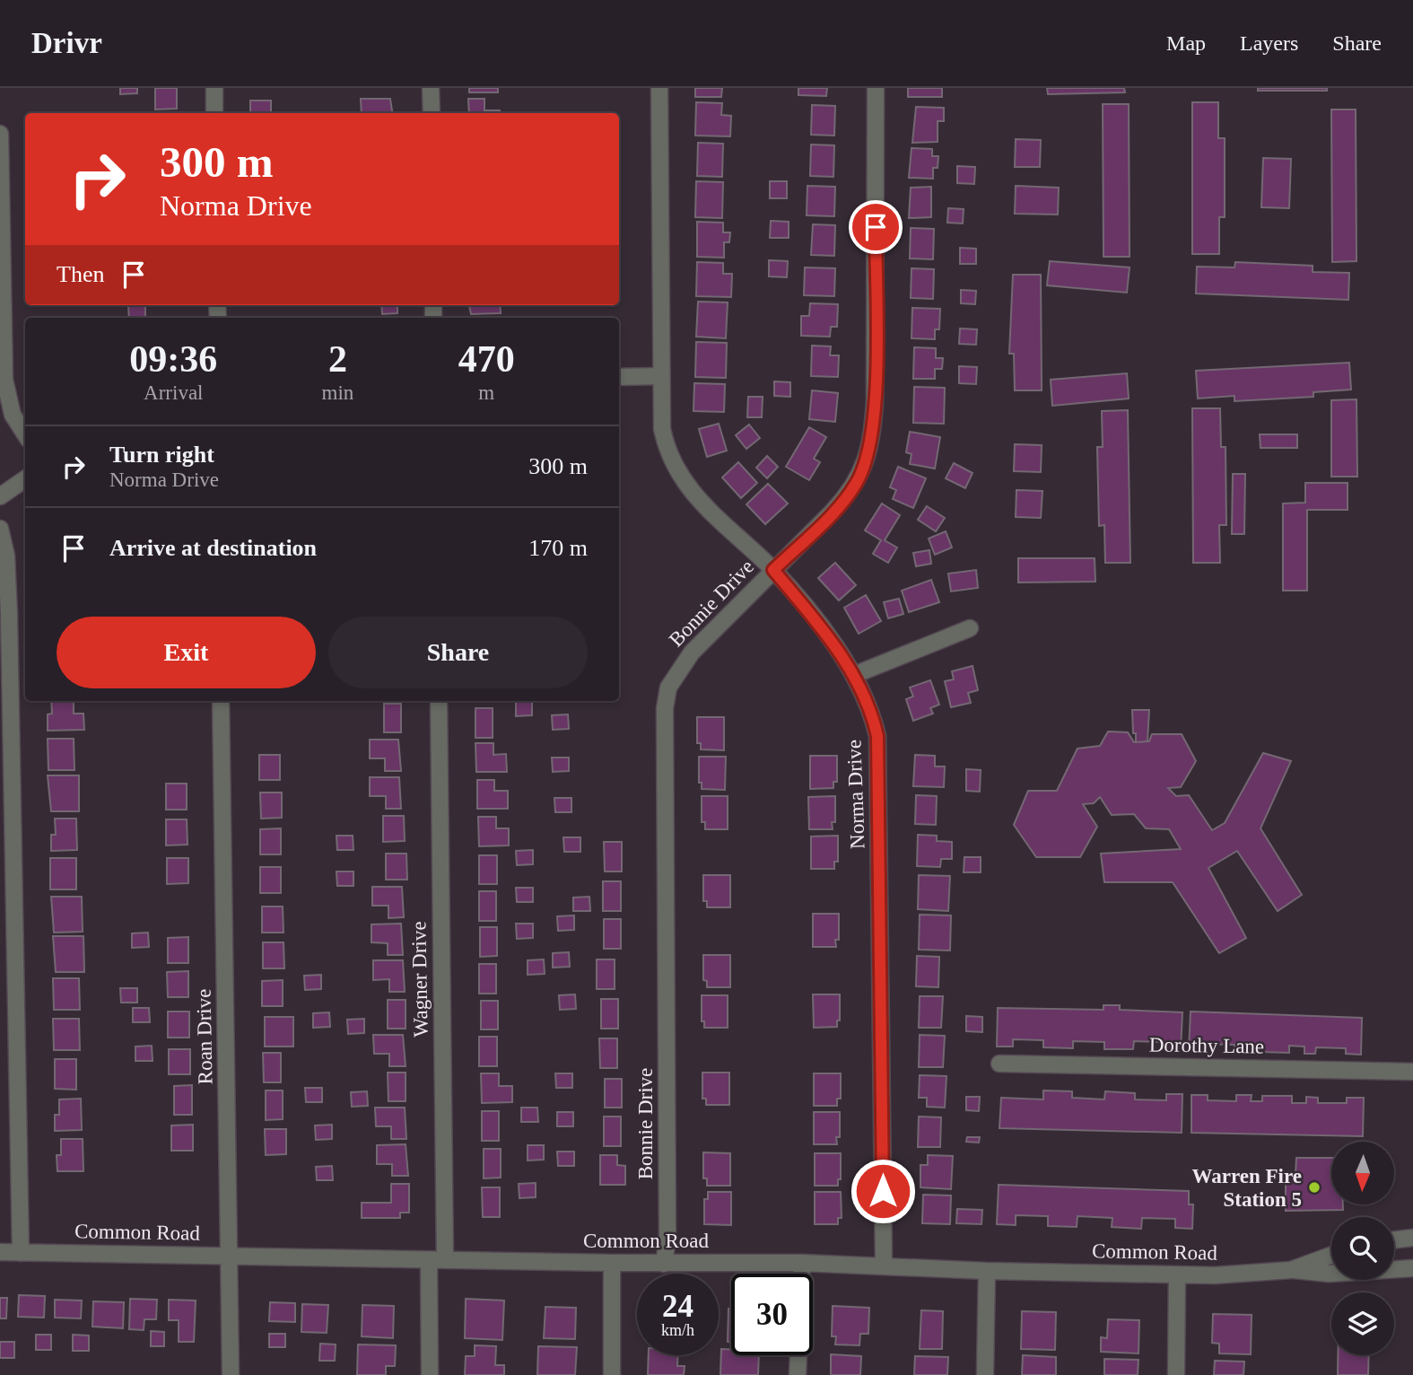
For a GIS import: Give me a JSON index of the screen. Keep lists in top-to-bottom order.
{
  "streets": {
    "street": [
      "Bonnie Drive",
      "Norma Drive",
      "Wagner Drive",
      "Roan Drive",
      "Dorothy Lane",
      "Common Road"
    ]
  },
  "crossings": [
    ["Bonnie Drive", "Norma Drive"],
    ["Bonnie Drive", "Common Road"],
    ["Norma Drive", "Common Road"],
    ["Wagner Drive", "Common Road"],
    ["Roan Drive", "Common Road"]
  ],
  "places": ["Warren Fire Station 5"],
  "north": "bottom",
  "page": {
    "header": "Drivr",
    "nav": ["Map", "Layers", "Share"],
    "turn": ["300 m", "Norma Drive"],
    "then": "Then",
    "eta": [
      "09:36",
      "Arrival",
      "2",
      "min",
      "470",
      "m"
    ],
    "list": [
      {
        "name": "Turn right",
        "note": "Norma Drive",
        "value": "300 m"
      },
      {
        "name": "Arrive at destination",
        "value": "170 m"
      }
    ],
    "buttons": ["Exit", "Share"],
    "speed": "24 km/h",
    "limit": "30"
  }
}
